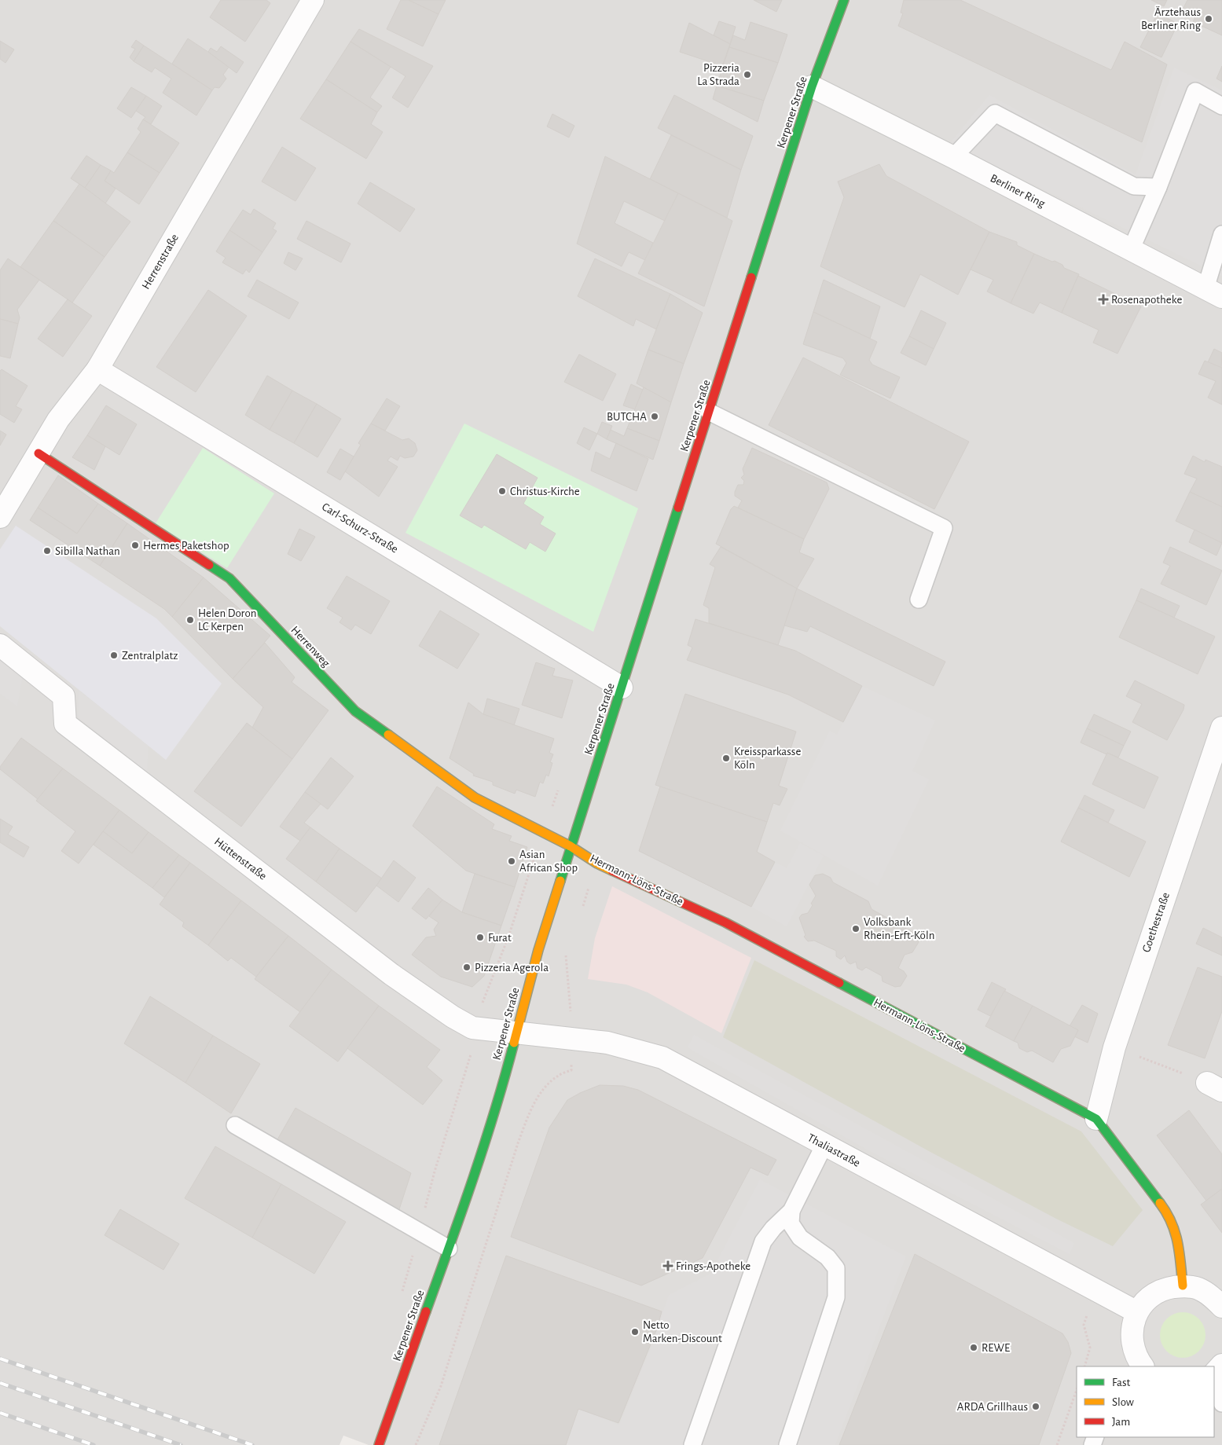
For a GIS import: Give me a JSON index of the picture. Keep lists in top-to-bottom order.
{
  "streets": {
    "street": [
      "Kerpener Straße",
      "Berliner Ring",
      "Herrenstraße",
      "Carl-Schurz-Straße",
      "Herrenweg",
      "Hüttenstraße",
      "Hermann-Löns-Straße",
      "Goethestraße",
      "Thaliastraße"
    ]
  },
  "crossings": [
    ["Kerpener Straße", "Berliner Ring"],
    ["Kerpener Straße", "Carl-Schurz-Straße"],
    ["Kerpener Straße", "Herrenweg"],
    ["Kerpener Straße", "Hüttenstraße"],
    ["Kerpener Straße", "Hermann-Löns-Straße"],
    ["Kerpener Straße", "Thaliastraße"],
    ["Herrenstraße", "Carl-Schurz-Straße"],
    ["Herrenstraße", "Herrenweg"],
    ["Herrenweg", "Hermann-Löns-Straße"],
    ["Hüttenstraße", "Thaliastraße"],
    ["Hermann-Löns-Straße", "Goethestraße"]
  ],
  "places": {
    "other": [
      "Ärztehaus Berliner Ring",
      "Pizzeria La Strada",
      "BUTCHA",
      "Christus-Kirche",
      "Hermes Paketshop",
      "Sibilla Nathan",
      "Helen Doron LC Kerpen",
      "Zentralplatz",
      "Kreissparkasse Köln",
      "Asian African Shop",
      "Volksbank Rhein-Erft-Köln",
      "Furat",
      "Pizzeria Agerola",
      "Netto Marken-Discount",
      "REWE",
      "ARDA Grillhaus"
    ],
    "health": ["Rosenapotheke", "Frings-Apotheke"]
  },
  "legend": ["Fast", "Slow", "Jam"]
}
